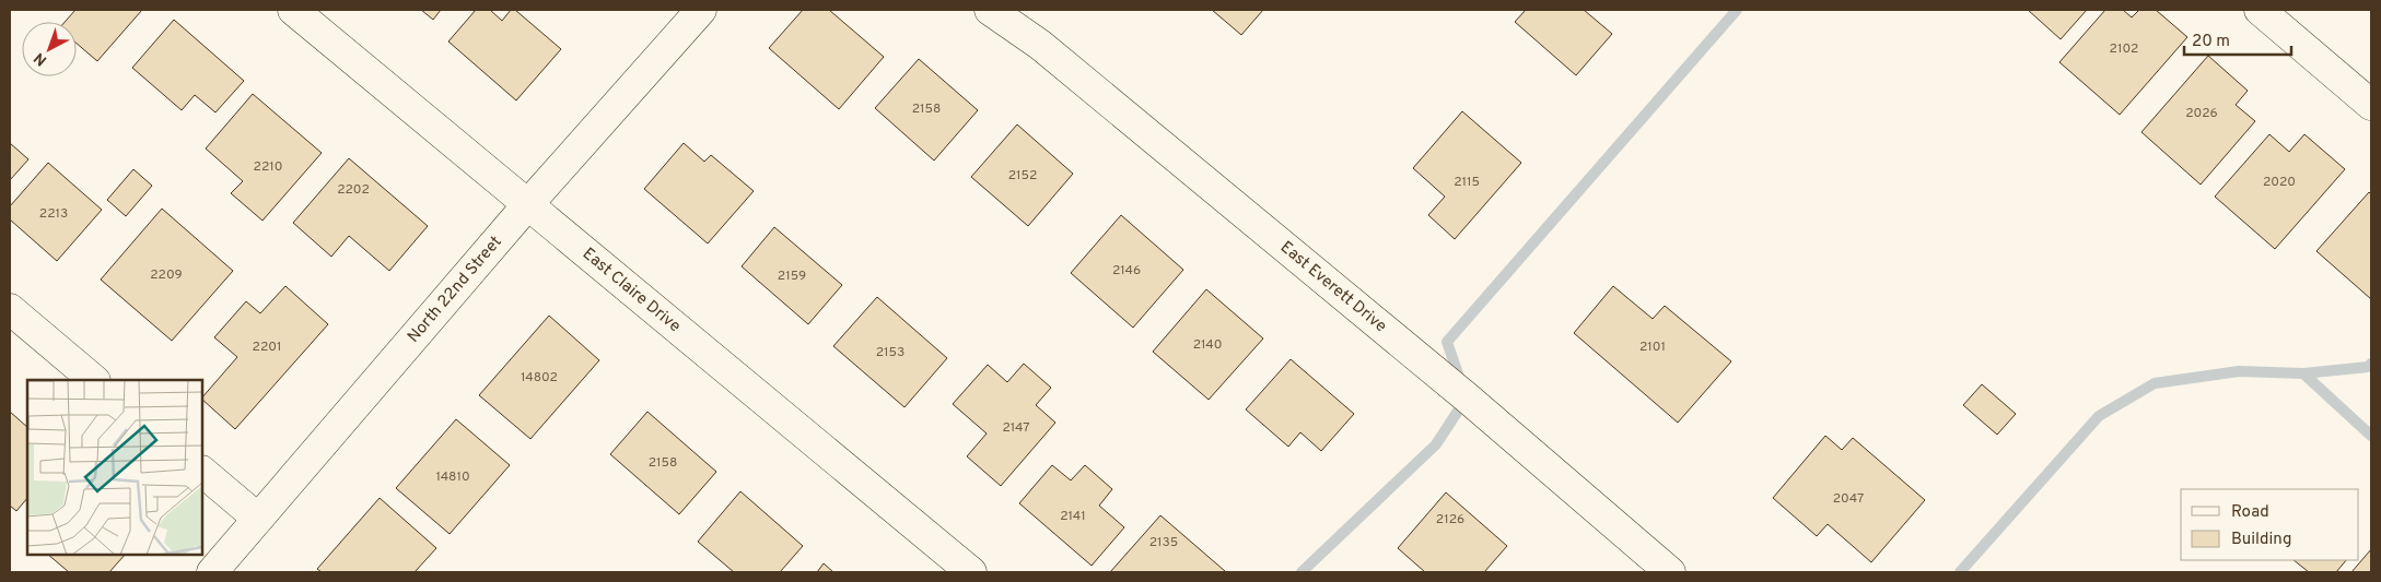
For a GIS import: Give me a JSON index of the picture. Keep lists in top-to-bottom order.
{
  "streets": {
    "street": ["East Everett Drive", "North 22nd Street", "East Claire Drive"]
  },
  "crossings": [
    ["North 22nd Street", "East Claire Drive"]
  ],
  "house_numbers": [
    "2102",
    "2158",
    "2026",
    "2210",
    "2152",
    "2115",
    "2020",
    "2202",
    "2213",
    "2146",
    "2209",
    "2159",
    "2140",
    "2201",
    "2101",
    "2153",
    "14802",
    "2147",
    "2158",
    "14810",
    "2047",
    "2141",
    "2126",
    "2135"
  ],
  "legend": ["Road", "Building"],
  "scale_bar": "20 m",
  "north": "bottom left"
}
